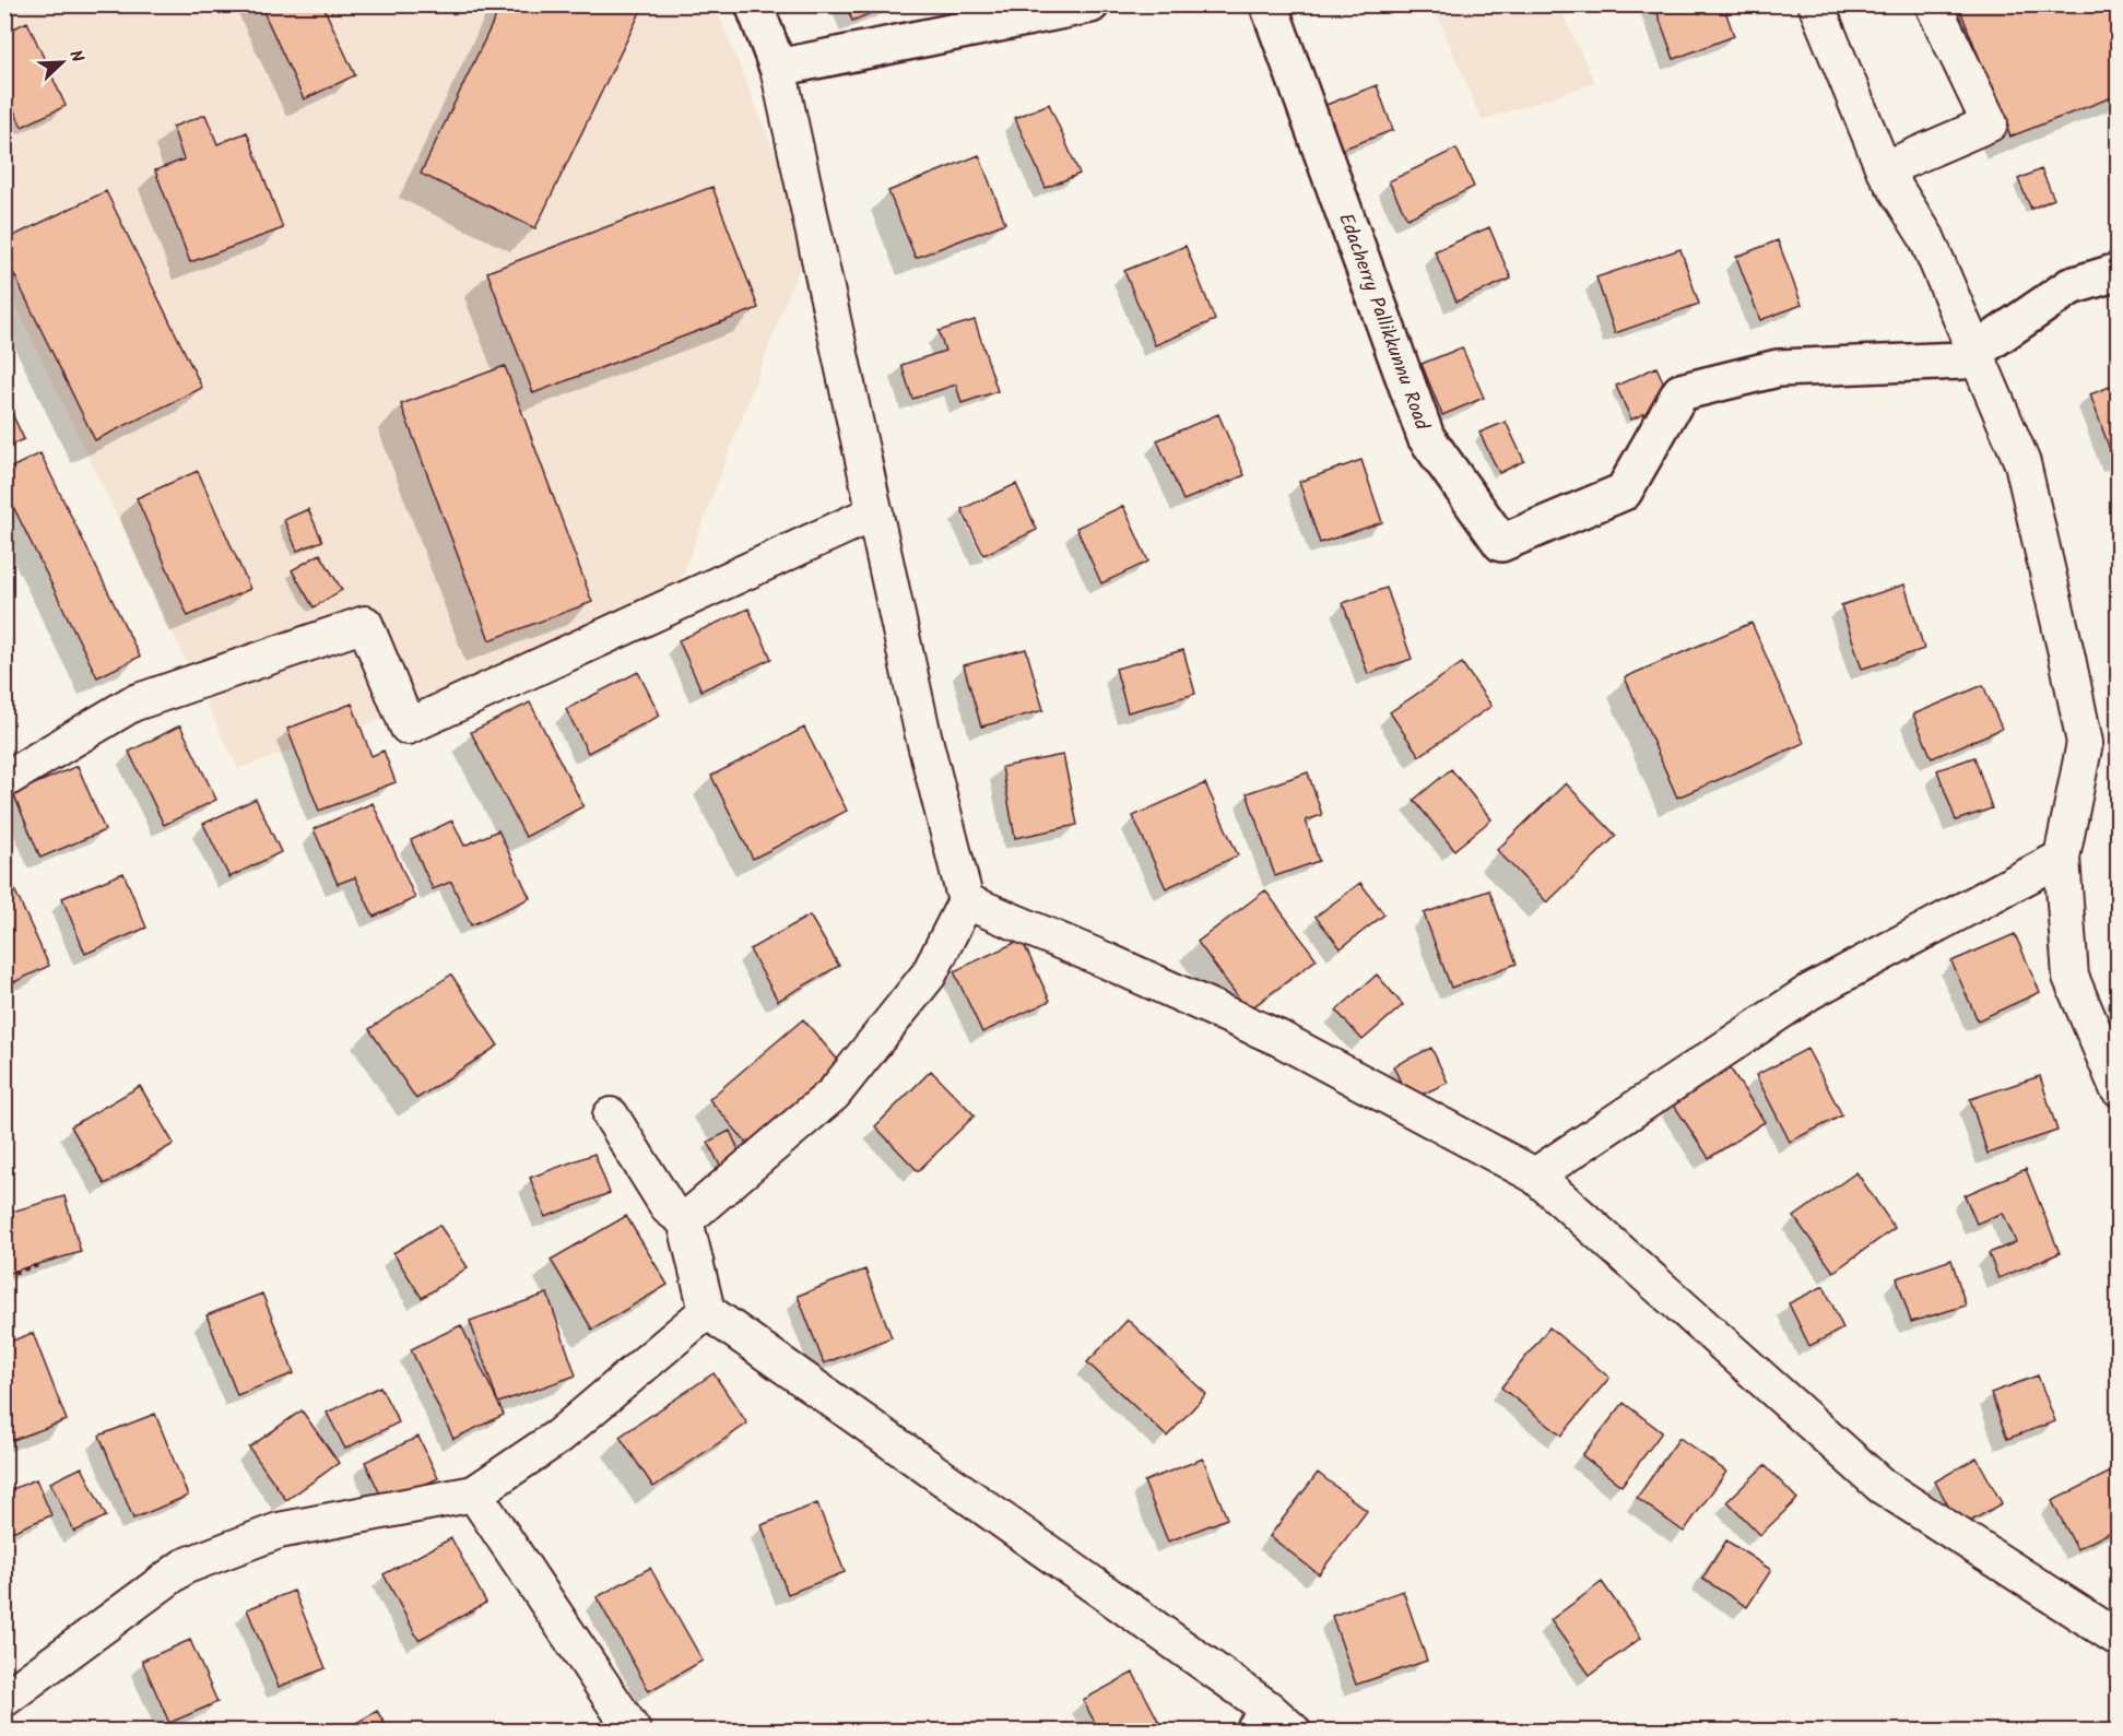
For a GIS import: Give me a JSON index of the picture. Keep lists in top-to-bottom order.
{
  "streets": {
    "main road": ["Edacherry Pallikkunnu Road"]
  },
  "north": "top right"
}
